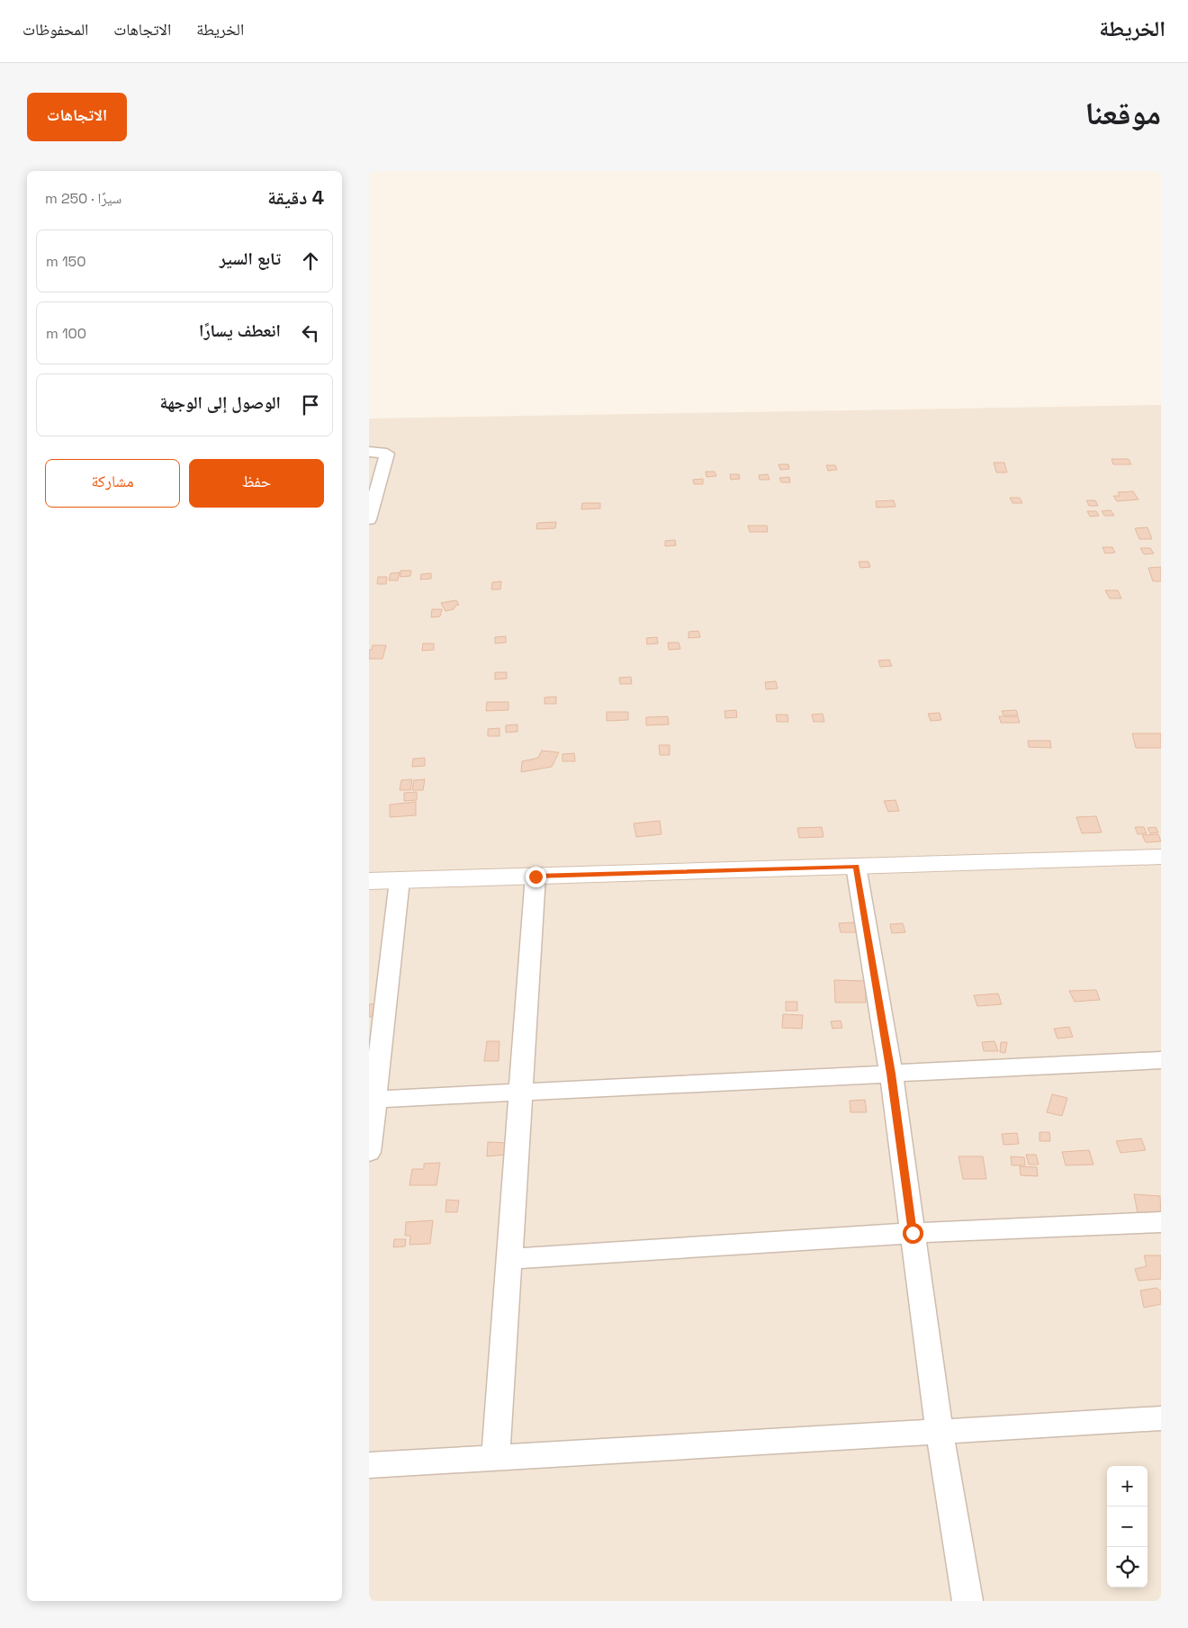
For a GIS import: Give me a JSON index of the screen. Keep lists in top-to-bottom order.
{
  "page": {
    "header": "الخريطة",
    "nav": ["الخريطة", "الاتجاهات", "المحفوظات"],
    "title": "موقعنا",
    "buttons": [
      "الاتجاهات",
      ["حفظ", "مشاركة"]
    ],
    "heading": ["4 دقيقة", "سيرًا · 250 m"],
    "list": [
      ["تابع السير", "150 m"],
      ["انعطف يسارًا", "100 m"],
      "الوصول إلى الوجهة"
    ],
    "map_buttons": ["+", "−"]
  }
}
